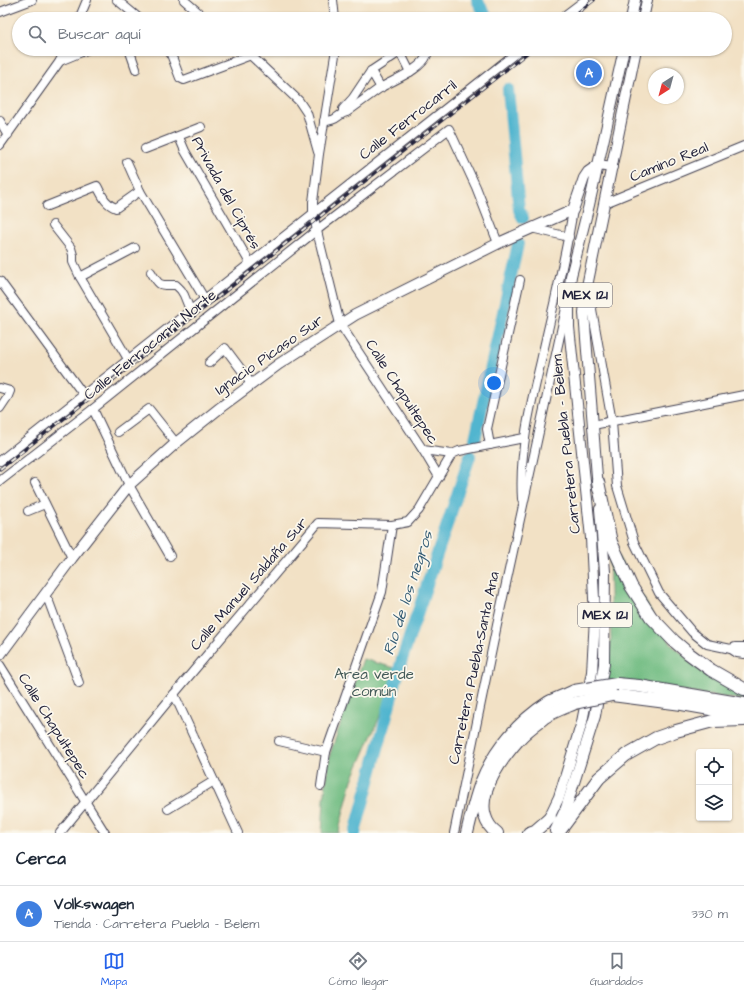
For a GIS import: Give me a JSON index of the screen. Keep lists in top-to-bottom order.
{
  "streets": {
    "main road": ["MEX 121", "Ignacio Picaso Sur", "Carretera Puebla - Belem"],
    "street": [
      "Calle Ferrocarril",
      "Camino Real",
      "Privada del Ciprés",
      "Calle Ferrocarril Norte",
      "Calle Chapultepec",
      "Calle Manuel Saldaña Sur",
      "Carretera Puebla-Santa Ana"
    ]
  },
  "crossings": [
    ["Calle Ferrocarril", "Privada del Ciprés"],
    ["Calle Ferrocarril", "Calle Chapultepec"],
    ["Camino Real", "Carretera Puebla - Belem"],
    ["Calle Ferrocarril Norte", "Calle Chapultepec"],
    ["Ignacio Picaso Sur", "Calle Chapultepec"],
    ["Calle Chapultepec", "Calle Manuel Saldaña Sur"],
    ["Carretera Puebla - Belem", "Carretera Puebla-Santa Ana"]
  ],
  "water": ["Rio de los negros"],
  "parks": ["Area verde común"],
  "north": "bottom left",
  "page": {
    "search": "Buscar aquí",
    "pins": "A",
    "heading": "Cerca",
    "list": [
      {
        "mark": "A",
        "name": "Volkswagen",
        "note": "Tienda · Carretera Puebla - Belem",
        "value": "330 m"
      }
    ],
    "nav": ["Mapa", "Cómo llegar", "Guardados"]
  }
}
